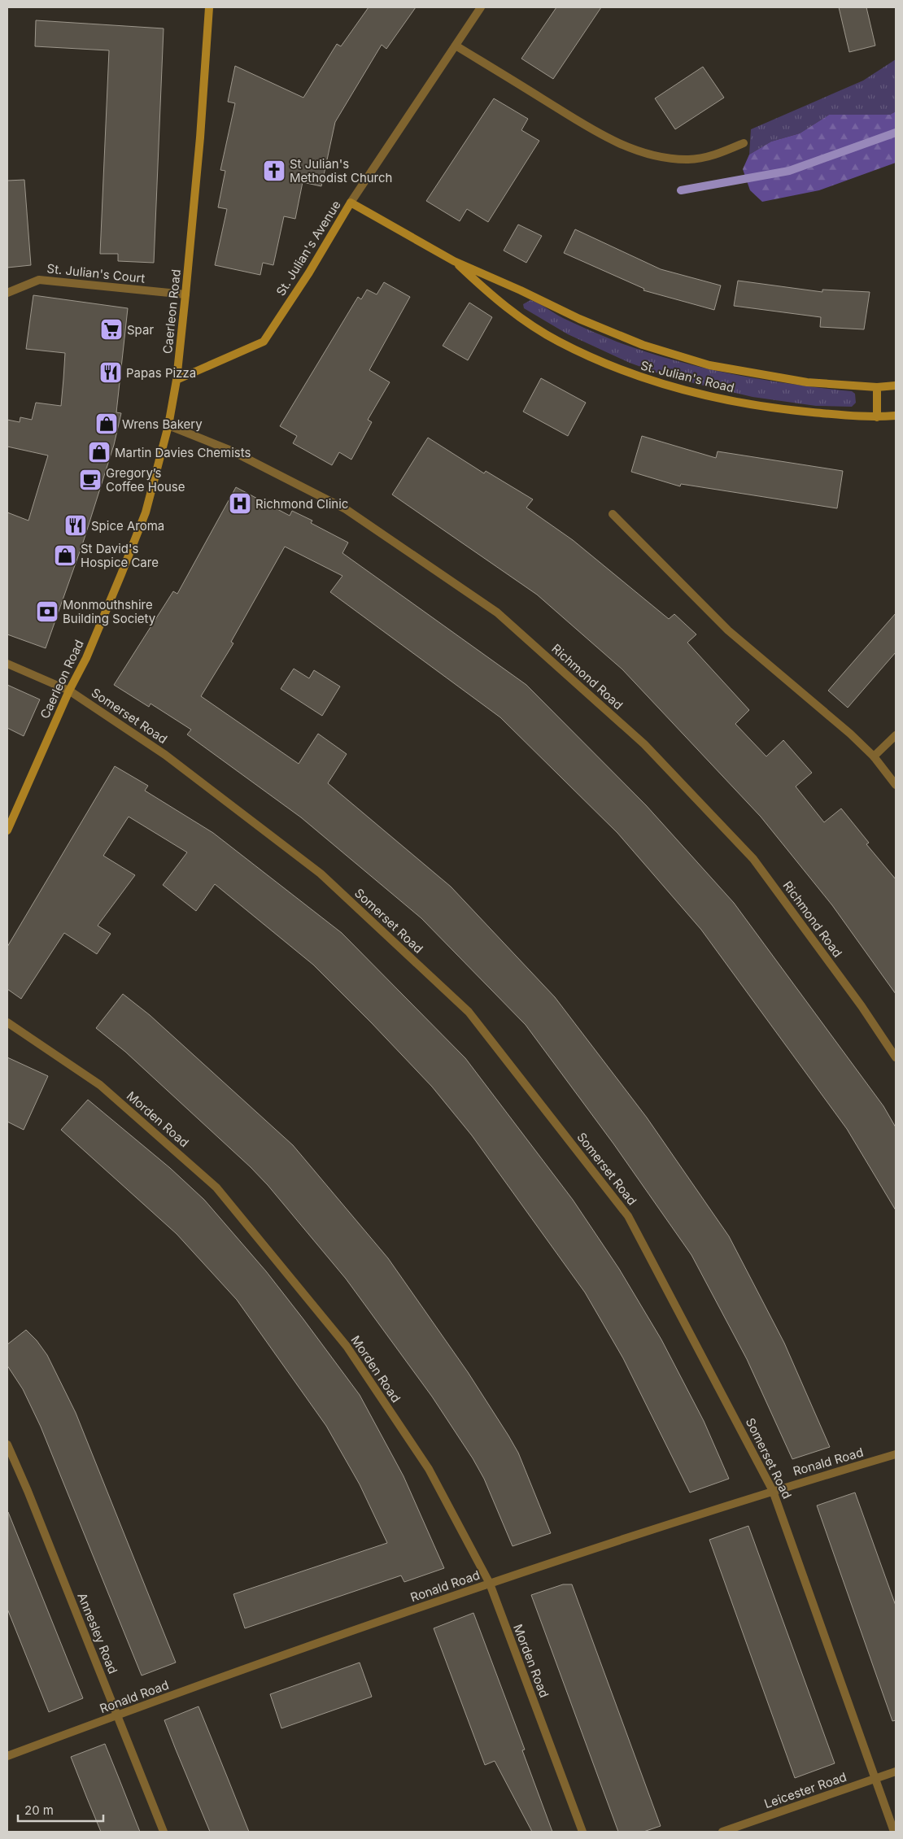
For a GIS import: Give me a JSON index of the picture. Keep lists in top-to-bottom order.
{
  "streets": {
    "street": [
      "St. Julian's Avenue",
      "St. Julian's Court",
      "Caerleon Road",
      "St. Julian's Road",
      "Richmond Road",
      "Somerset Road",
      "Morden Road",
      "Ronald Road",
      "Annesley Road",
      "Leicester Road"
    ]
  },
  "crossings": [
    ["St. Julian's Avenue", "Caerleon Road"],
    ["St. Julian's Avenue", "St. Julian's Road"],
    ["St. Julian's Court", "Caerleon Road"],
    ["Caerleon Road", "Richmond Road"],
    ["Caerleon Road", "Somerset Road"],
    ["Somerset Road", "Ronald Road"],
    ["Somerset Road", "Leicester Road"],
    ["Morden Road", "Ronald Road"],
    ["Ronald Road", "Annesley Road"]
  ],
  "places": {
    "church": ["St Julian's Methodist Church"],
    "supermarket": ["Spar"],
    "restaurant": ["Papas Pizza", "Spice Aroma"],
    "shop": ["Wrens Bakery", "Martin Davies Chemists", "St David's Hospice Care"],
    "cafe": ["Gregory’s Coffee House"],
    "hospital": ["Richmond Clinic"],
    "bank": ["Monmouthshire Building Society"]
  },
  "scale_bar": "20 m"
}
